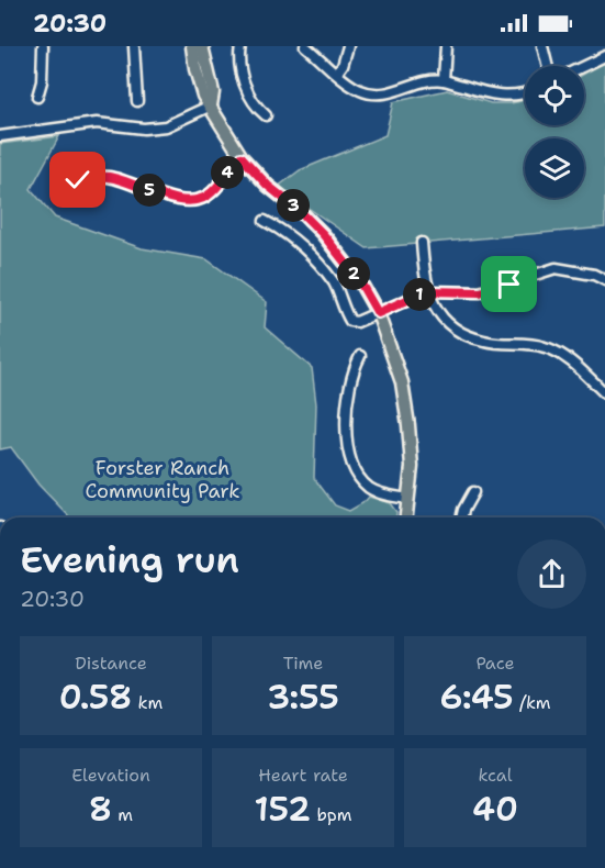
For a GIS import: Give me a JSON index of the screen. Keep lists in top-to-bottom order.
{
  "parks": ["Forster Ranch Community Park"],
  "page": {
    "status": "20:30",
    "pins": [
      "4",
      "5",
      "3",
      "2",
      "1"
    ],
    "heading": ["Evening run", "20:30"],
    "stats": [
      ["Distance", "0.58 km"],
      ["Time", "3:55"],
      ["Pace", "6:45 /km"],
      ["Elevation", "8 m"],
      ["Heart rate", "152 bpm"],
      ["kcal", "40"]
    ]
  }
}
